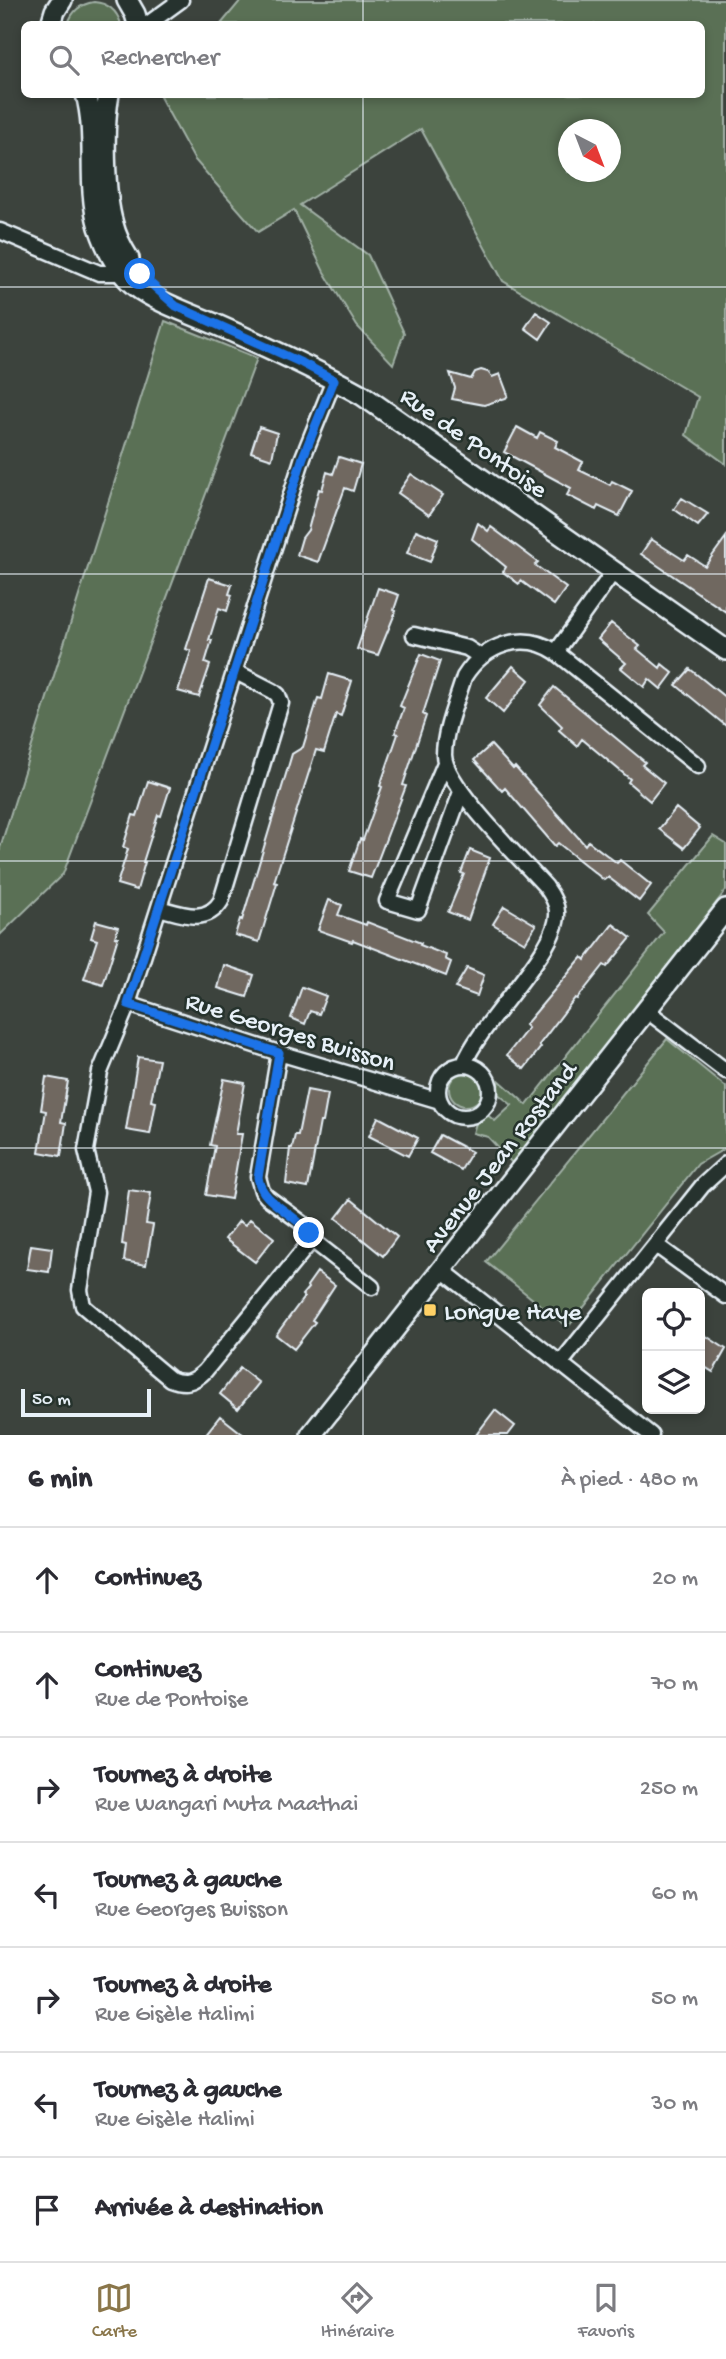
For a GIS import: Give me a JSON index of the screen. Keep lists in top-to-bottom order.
{
  "streets": {
    "street": ["Rue de Pontoise", "Rue Georges Buisson", "Avenue Jean Rostand"]
  },
  "places": {
    "transit": ["Longue Haye"]
  },
  "scale_bar": "50 m",
  "north": "bottom right",
  "page": {
    "search": "Rechercher",
    "scale": "50 m",
    "heading": ["6 min", "À pied · 480 m"],
    "list": [
      ["Continuez", "20 m"],
      ["Continuez", "Rue de Pontoise", "70 m"],
      ["Tournez à droite", "Rue Wangari Muta Maathai", "250 m"],
      ["Tournez à gauche", "Rue Georges Buisson", "60 m"],
      ["Tournez à droite", "Rue Gisèle Halimi", "50 m"],
      ["Tournez à gauche", "Rue Gisèle Halimi", "30 m"],
      "Arrivée à destination"
    ],
    "nav": ["Carte", "Itinéraire", "Favoris"]
  }
}
